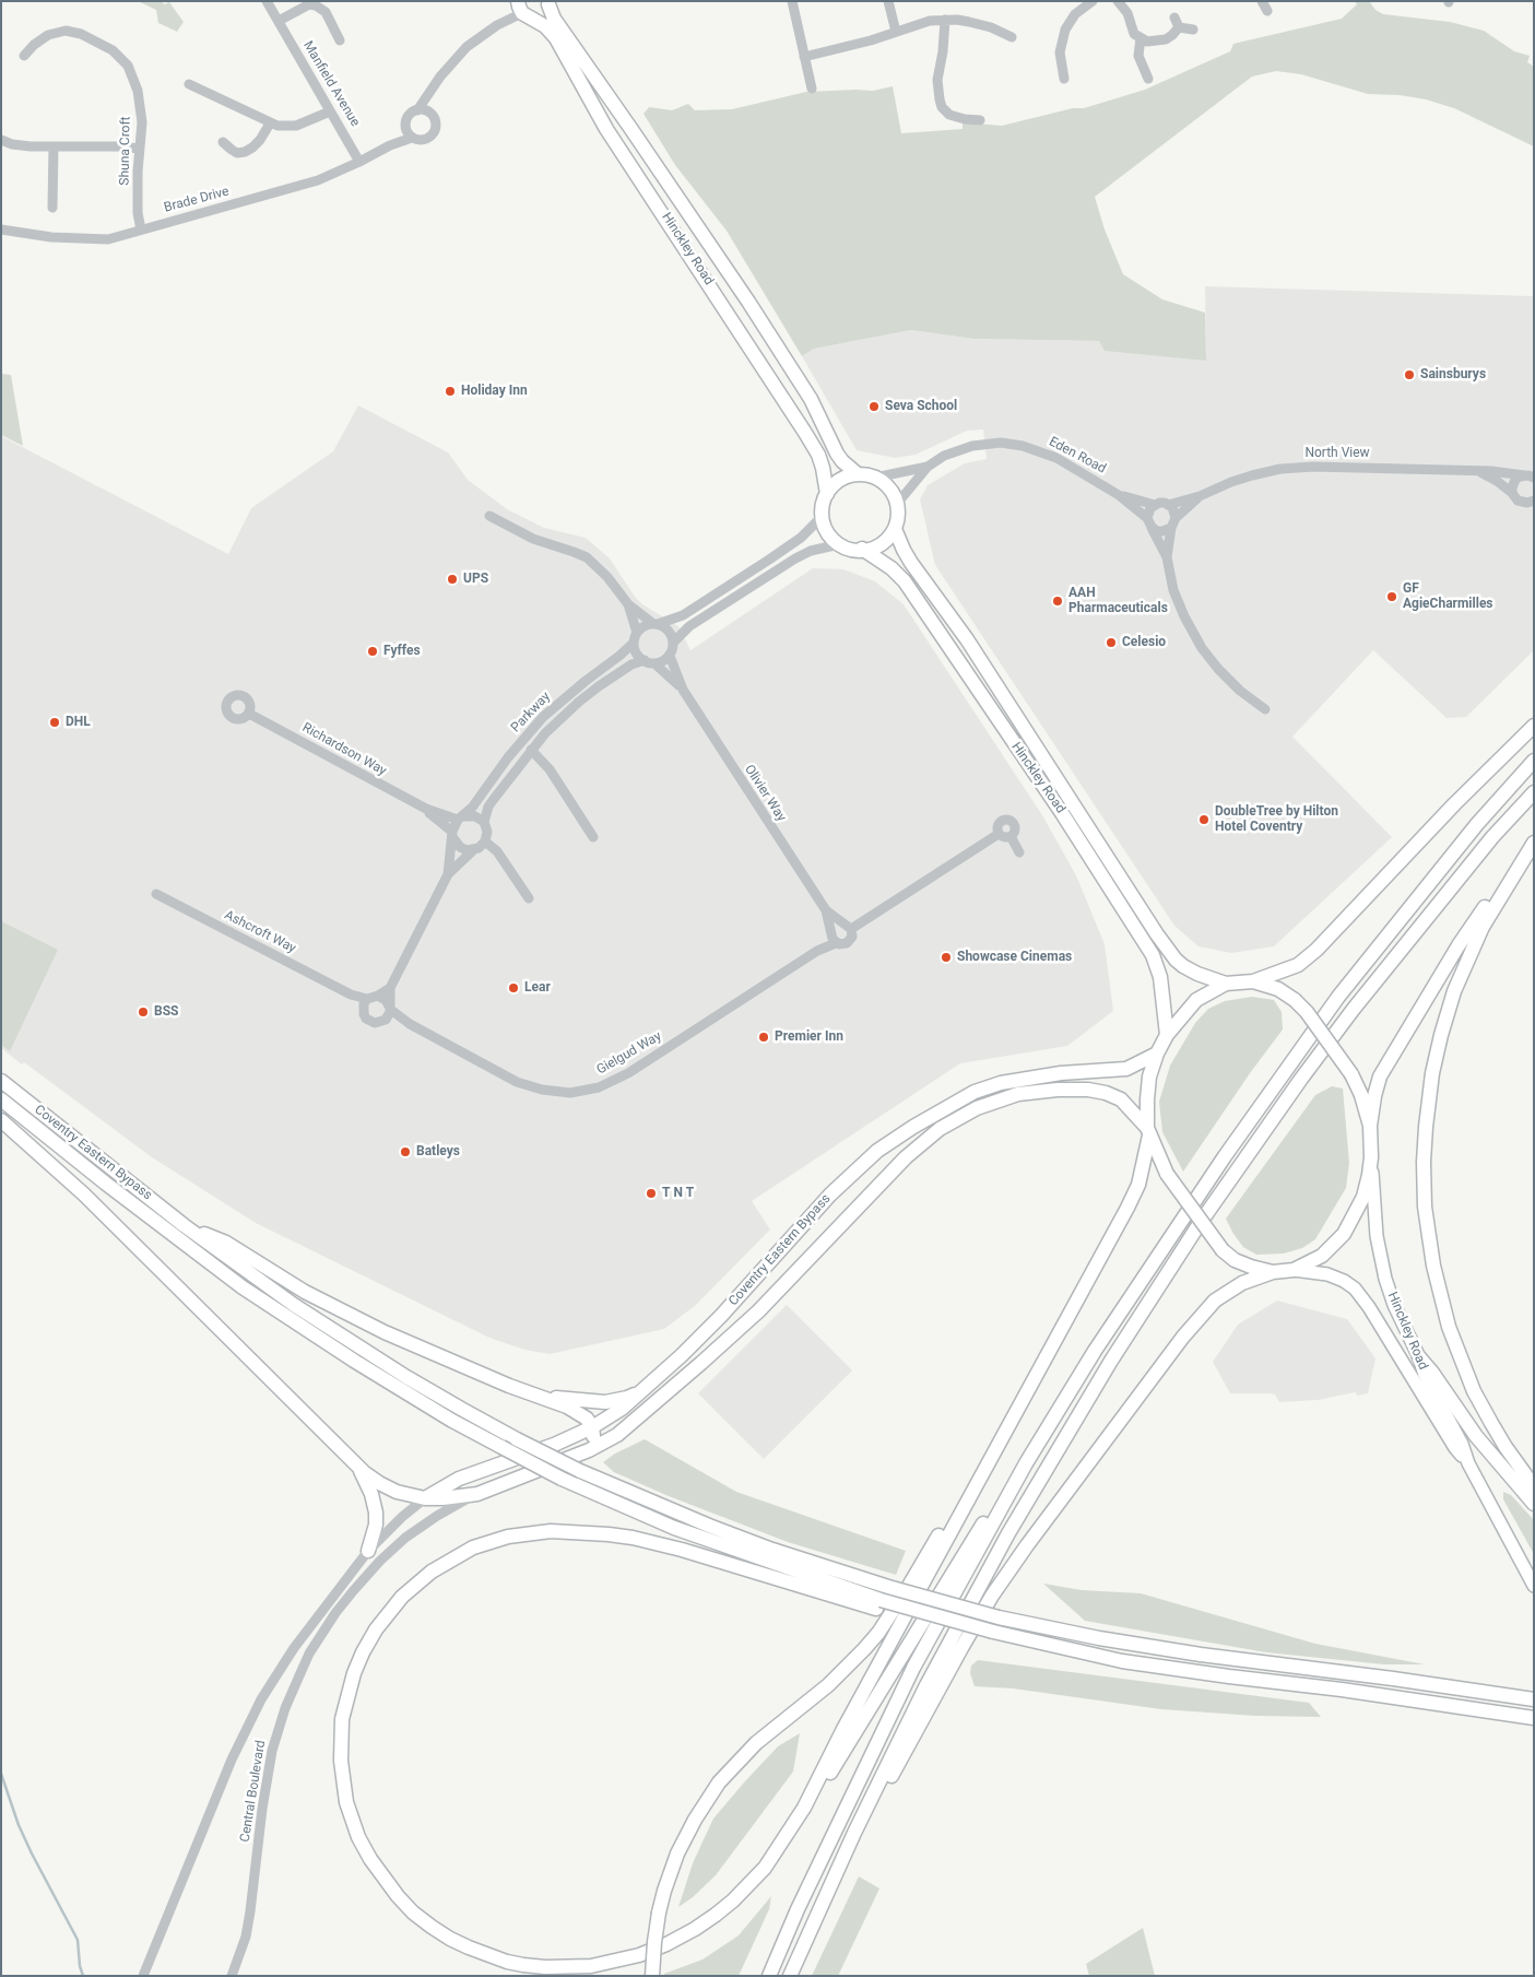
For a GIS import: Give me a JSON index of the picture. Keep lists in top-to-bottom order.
{
  "streets": {
    "highway": ["Hinckley Road", "Coventry Eastern Bypass"],
    "street": [
      "Manfield Avenue",
      "Shuna Croft",
      "Brade Drive",
      "North View",
      "Eden Road",
      "Parkway",
      "Richardson Way",
      "Olivier Way",
      "Ashcroft Way",
      "Gielgud Way",
      "Central Boulevard"
    ]
  },
  "crossings": [
    ["Manfield Avenue", "Brade Drive"],
    ["Shuna Croft", "Brade Drive"],
    ["Hinckley Road", "Eden Road"],
    ["Parkway", "Richardson Way"],
    ["Parkway", "Olivier Way"],
    ["Olivier Way", "Gielgud Way"],
    ["Ashcroft Way", "Gielgud Way"],
    ["Coventry Eastern Bypass", "Central Boulevard"]
  ],
  "places": [
    "Sainsburys",
    "Holiday Inn",
    "Seva School",
    "UPS",
    "GF AgieCharmilles",
    "AAH Pharmaceuticals",
    "Celesio",
    "Fyffes",
    "DHL",
    "DoubleTree by Hilton Hotel Coventry",
    "Showcase Cinemas",
    "Lear",
    "BSS",
    "Premier Inn",
    "Batleys",
    "T N T"
  ]
}
